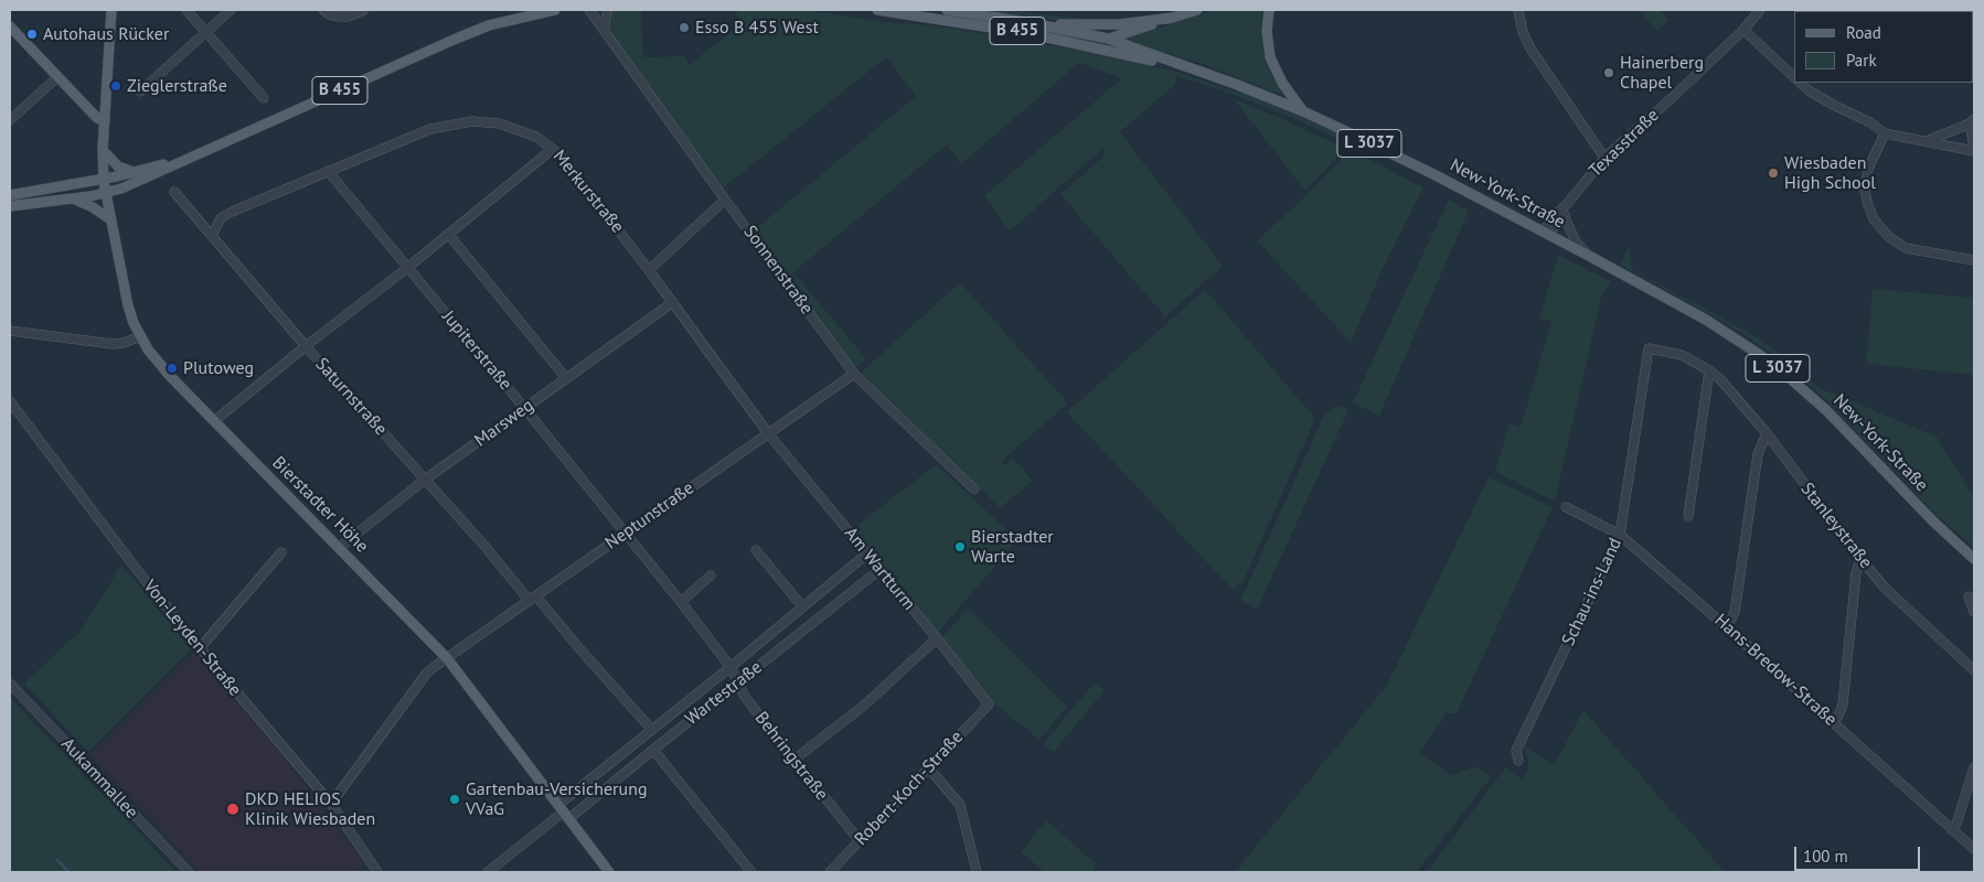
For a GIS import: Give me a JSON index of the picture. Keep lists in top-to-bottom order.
{
  "streets": {
    "main road": [
      "B 455",
      "L 3037",
      "New-York-Straße",
      "Bierstadter Höhe"
    ],
    "street": [
      "Texasstraße",
      "Merkurstraße",
      "Sonnenstraße",
      "Jupiterstraße",
      "Saturnstraße",
      "Marsweg",
      "Neptunstraße",
      "Stanleystraße",
      "Am Wartturm",
      "Schau-ins-Land",
      "Von-Leyden-Straße",
      "Hans-Bredow-Straße",
      "Wartestraße",
      "Behringstraße",
      "Aukammallee",
      "Robert-Koch-Straße"
    ]
  },
  "crossings": [
    ["B 455", "L 3037"],
    ["B 455", "New-York-Straße"],
    ["B 455", "Bierstadter Höhe"],
    ["L 3037", "New-York-Straße"],
    ["Merkurstraße", "Jupiterstraße"],
    ["Merkurstraße", "Saturnstraße"],
    ["Merkurstraße", "Marsweg"],
    ["Merkurstraße", "Neptunstraße"],
    ["Merkurstraße", "Am Wartturm"],
    ["Sonnenstraße", "Neptunstraße"],
    ["Jupiterstraße", "Marsweg"],
    ["Jupiterstraße", "Neptunstraße"],
    ["Jupiterstraße", "Behringstraße"],
    ["Saturnstraße", "Marsweg"],
    ["Saturnstraße", "Neptunstraße"],
    ["Saturnstraße", "Wartestraße"],
    ["Marsweg", "Bierstadter Höhe"],
    ["Bierstadter Höhe", "Neptunstraße"],
    ["Bierstadter Höhe", "Wartestraße"],
    ["Neptunstraße", "Am Wartturm"],
    ["Neptunstraße", "Von-Leyden-Straße"],
    ["Stanleystraße", "Schau-ins-Land"],
    ["Am Wartturm", "Wartestraße"],
    ["Am Wartturm", "Robert-Koch-Straße"],
    ["Schau-ins-Land", "Hans-Bredow-Straße"],
    ["Wartestraße", "Behringstraße"],
    ["Behringstraße", "Robert-Koch-Straße"]
  ],
  "places": [
    "Esso B 455 West",
    "Autohaus Rücker",
    "Hainerberg Chapel",
    "Zieglerstraße",
    "Wiesbaden High School",
    "Plutoweg",
    "Bierstadter Warte",
    "Gartenbau-Versicherung VVaG",
    "DKD HELIOS Klinik Wiesbaden"
  ],
  "legend": ["Road", "Park"],
  "scale_bar": "100 m"
}
